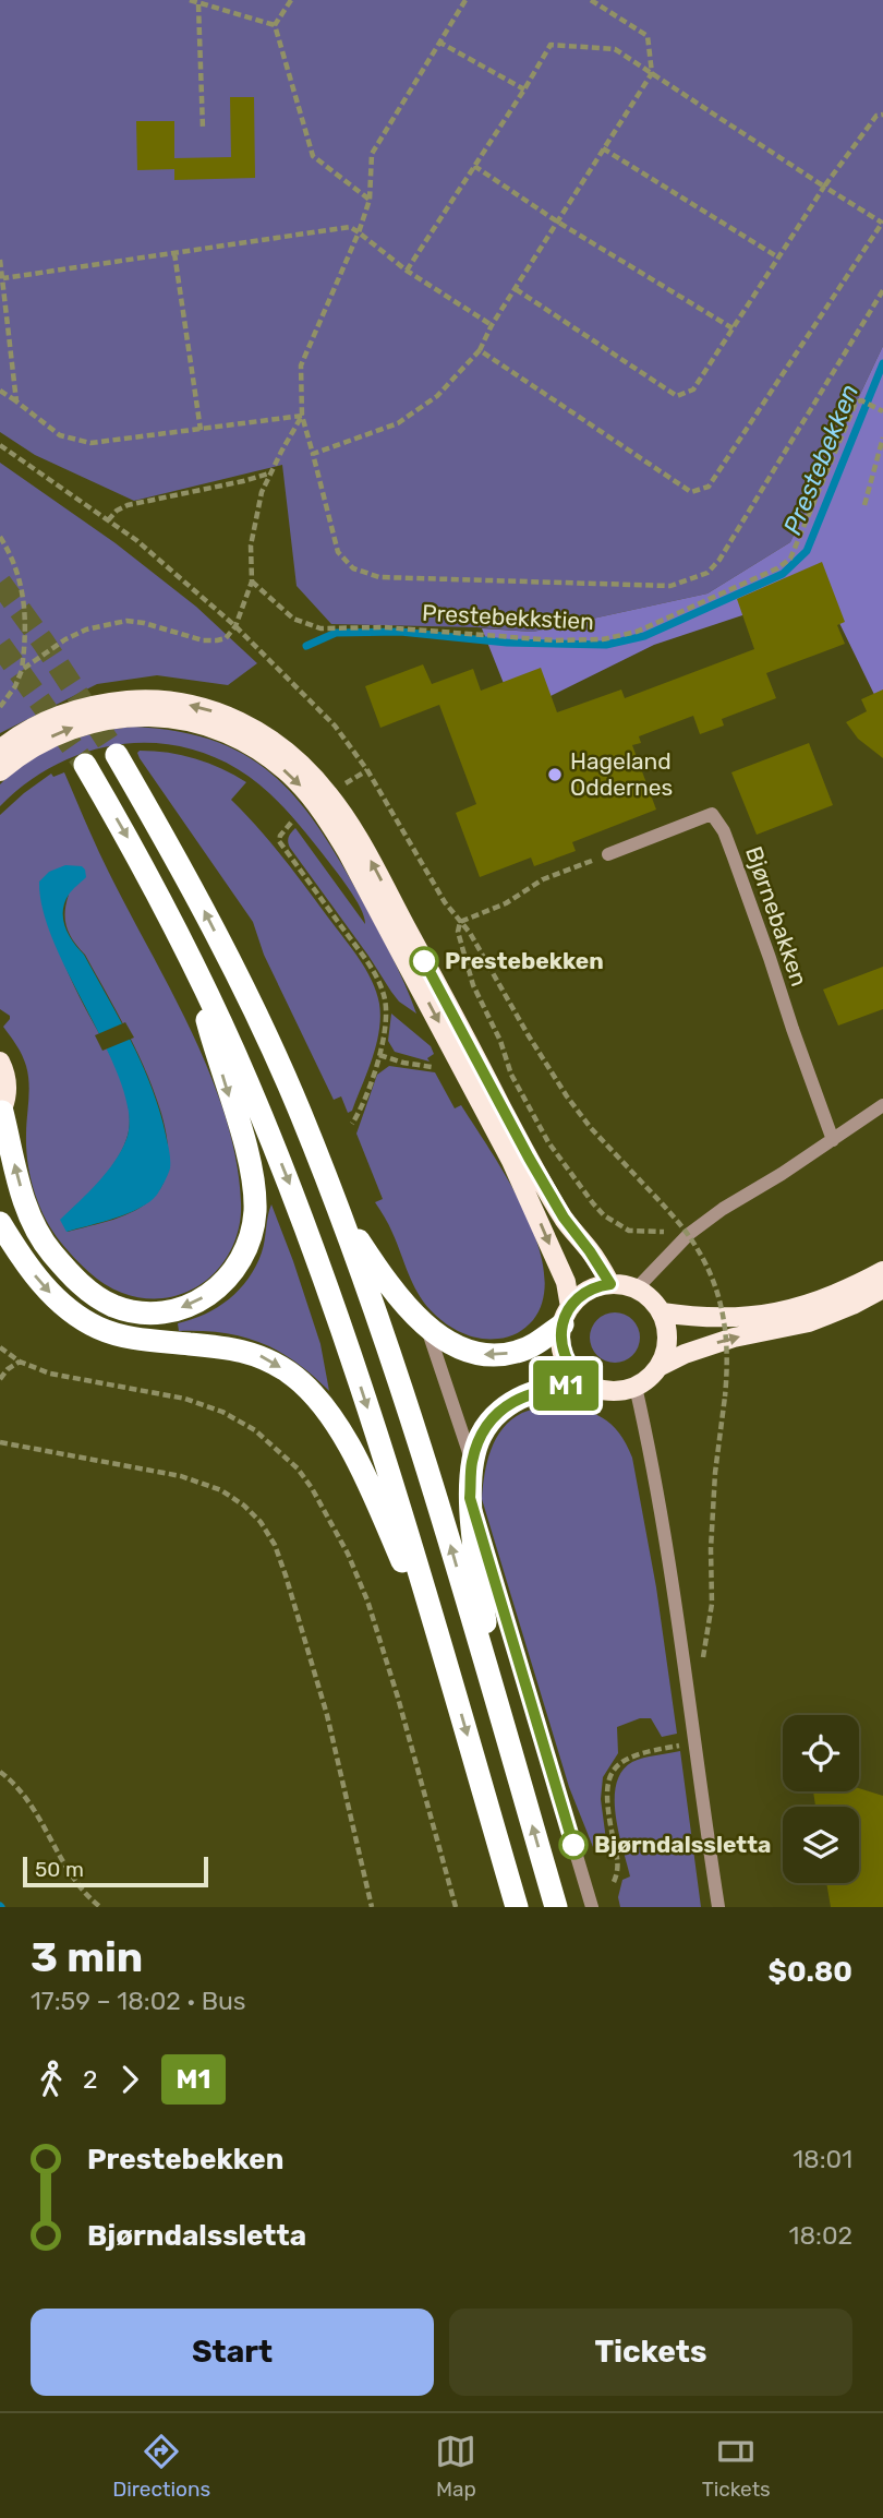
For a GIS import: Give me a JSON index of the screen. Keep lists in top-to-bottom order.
{
  "streets": {
    "street": ["Bjørnebakken"],
    "path": ["Prestebekkstien"]
  },
  "water": ["Prestebekken"],
  "places": ["Hageland Oddernes", "Prestebekken", "Bjørndalssletta"],
  "lines": ["bus line M1"],
  "scale_bar": "50 m",
  "page": {
    "on_map": "M1",
    "scale": "50 m",
    "heading": ["3 min", "17:59 – 18:02 · Bus", "$0.80"],
    "legs": ["2", "M1"],
    "list": [
      {
        "name": "Prestebekken",
        "value": "18:01"
      },
      {
        "name": "Bjørndalssletta",
        "value": "18:02"
      }
    ],
    "buttons": ["Start", "Tickets"],
    "tabs": ["Directions", "Map", "Tickets"]
  }
}
